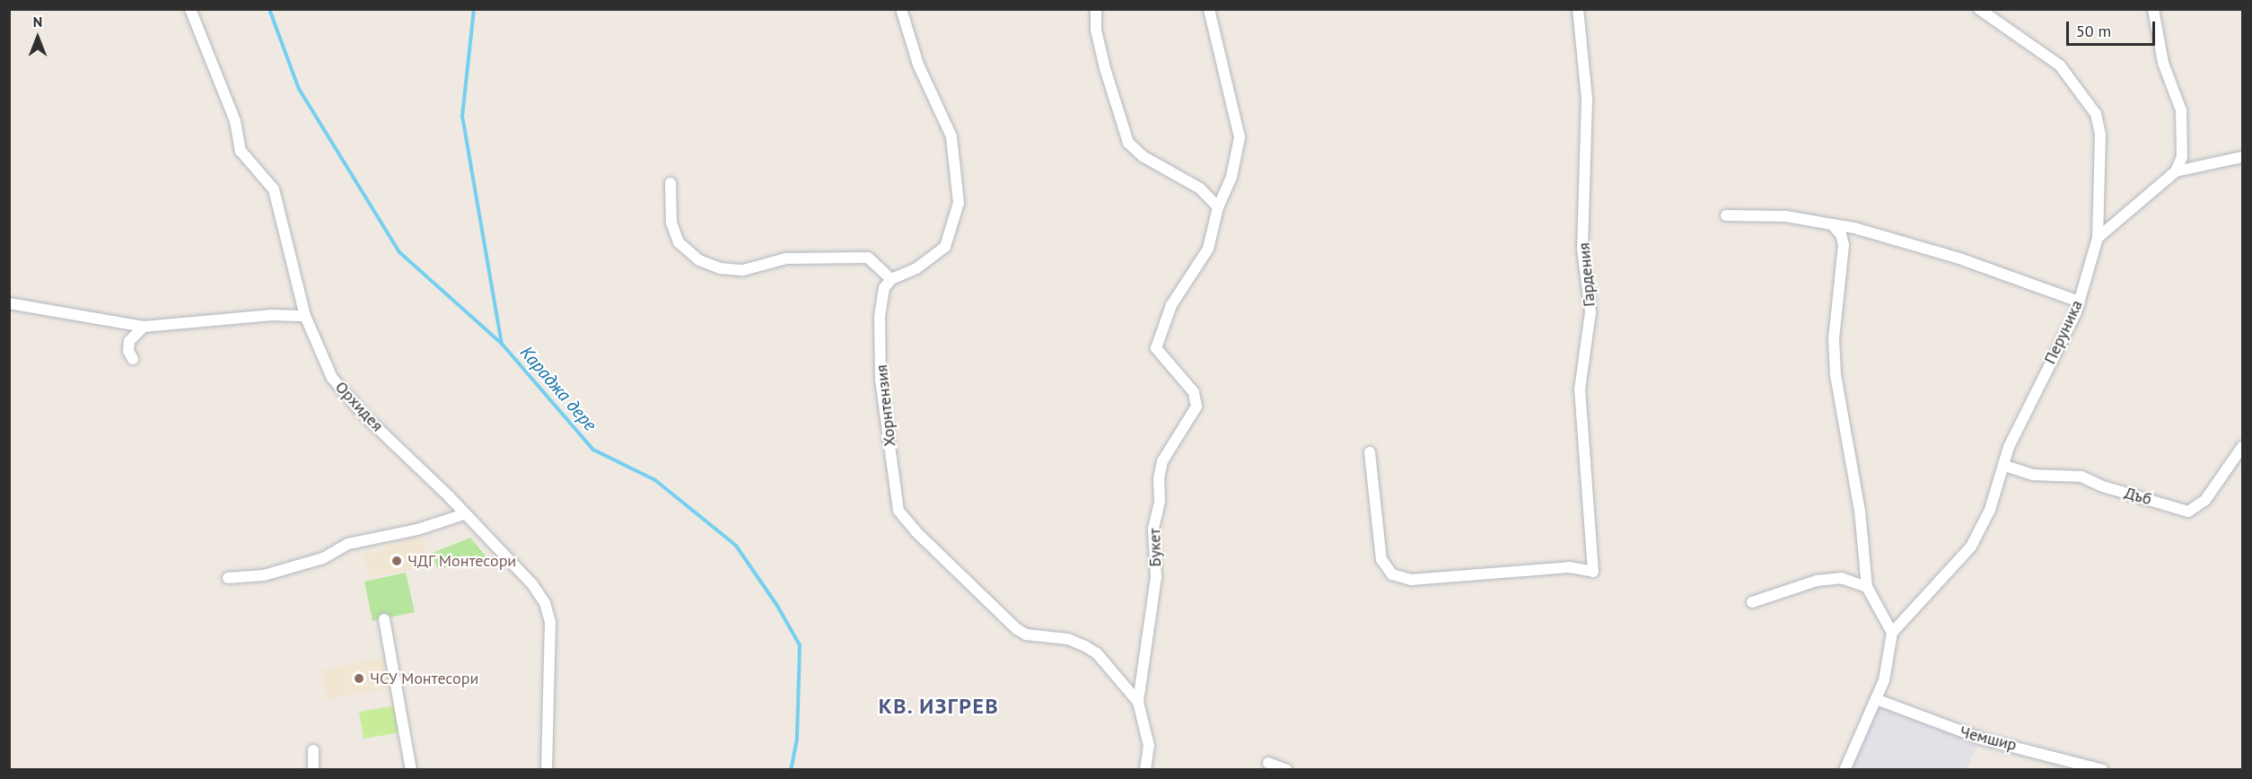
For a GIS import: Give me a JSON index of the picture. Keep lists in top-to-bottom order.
{
  "streets": {
    "street": [
      "Гардения",
      "Перуника",
      "Хорнтензия",
      "Орхидея",
      "Дъб",
      "Букет",
      "Чемшир"
    ]
  },
  "crossings": [
    ["Перуника", "Дъб"],
    ["Хорнтензия", "Букет"]
  ],
  "districts": ["КВ. ИЗГРЕВ"],
  "water": ["Караджа дере"],
  "places": ["ЧДГ Монтесори", "ЧСУ Монтесори"],
  "scale_bar": "50 m",
  "north": "top"
}
